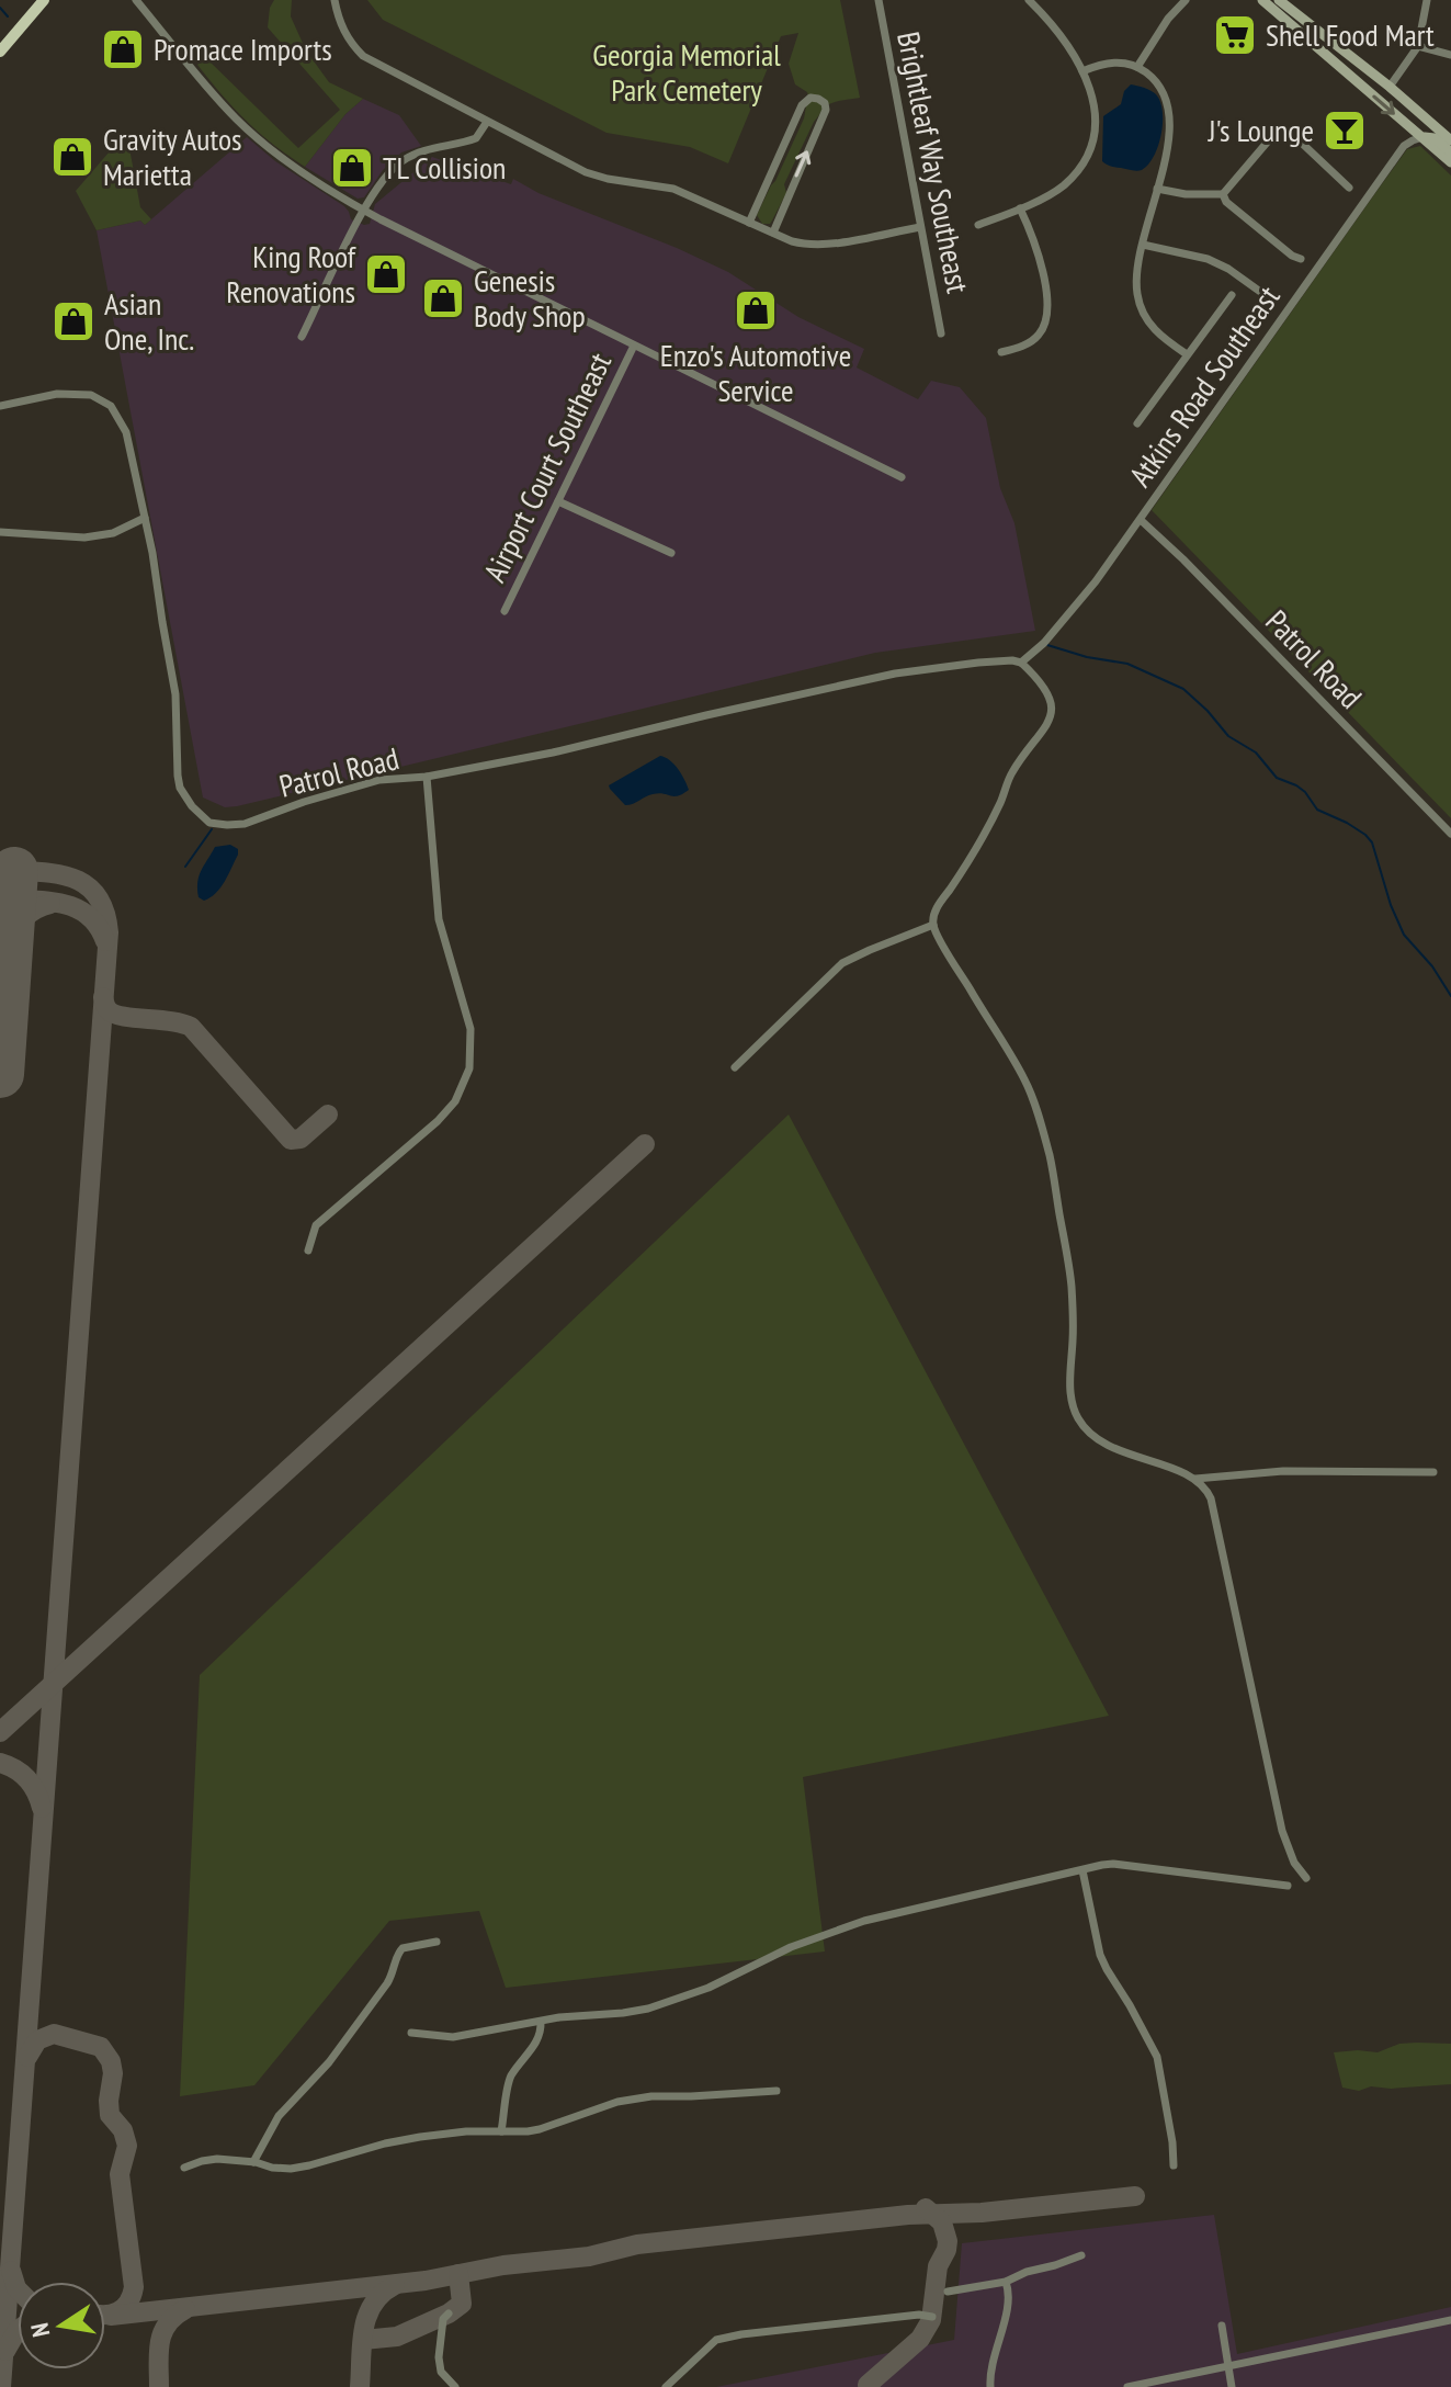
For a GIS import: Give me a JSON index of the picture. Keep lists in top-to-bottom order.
{
  "streets": {
    "street": [
      "Brightleaf Way Southeast",
      "Atkins Road Southeast",
      "Airport Court Southeast",
      "Patrol Road"
    ]
  },
  "crossings": [
    ["Atkins Road Southeast", "Patrol Road"]
  ],
  "parks": ["Georgia Memorial Park Cemetery"],
  "places": {
    "supermarket": ["Shell Food Mart"],
    "shop": [
      "Promace Imports",
      "Gravity Autos Marietta",
      "TL Collision",
      "King Roof Renovations",
      "Genesis Body Shop",
      "Enzo's Automotive Service",
      "Asian One, Inc."
    ],
    "bar": ["J's Lounge"]
  },
  "north": "left"
}
